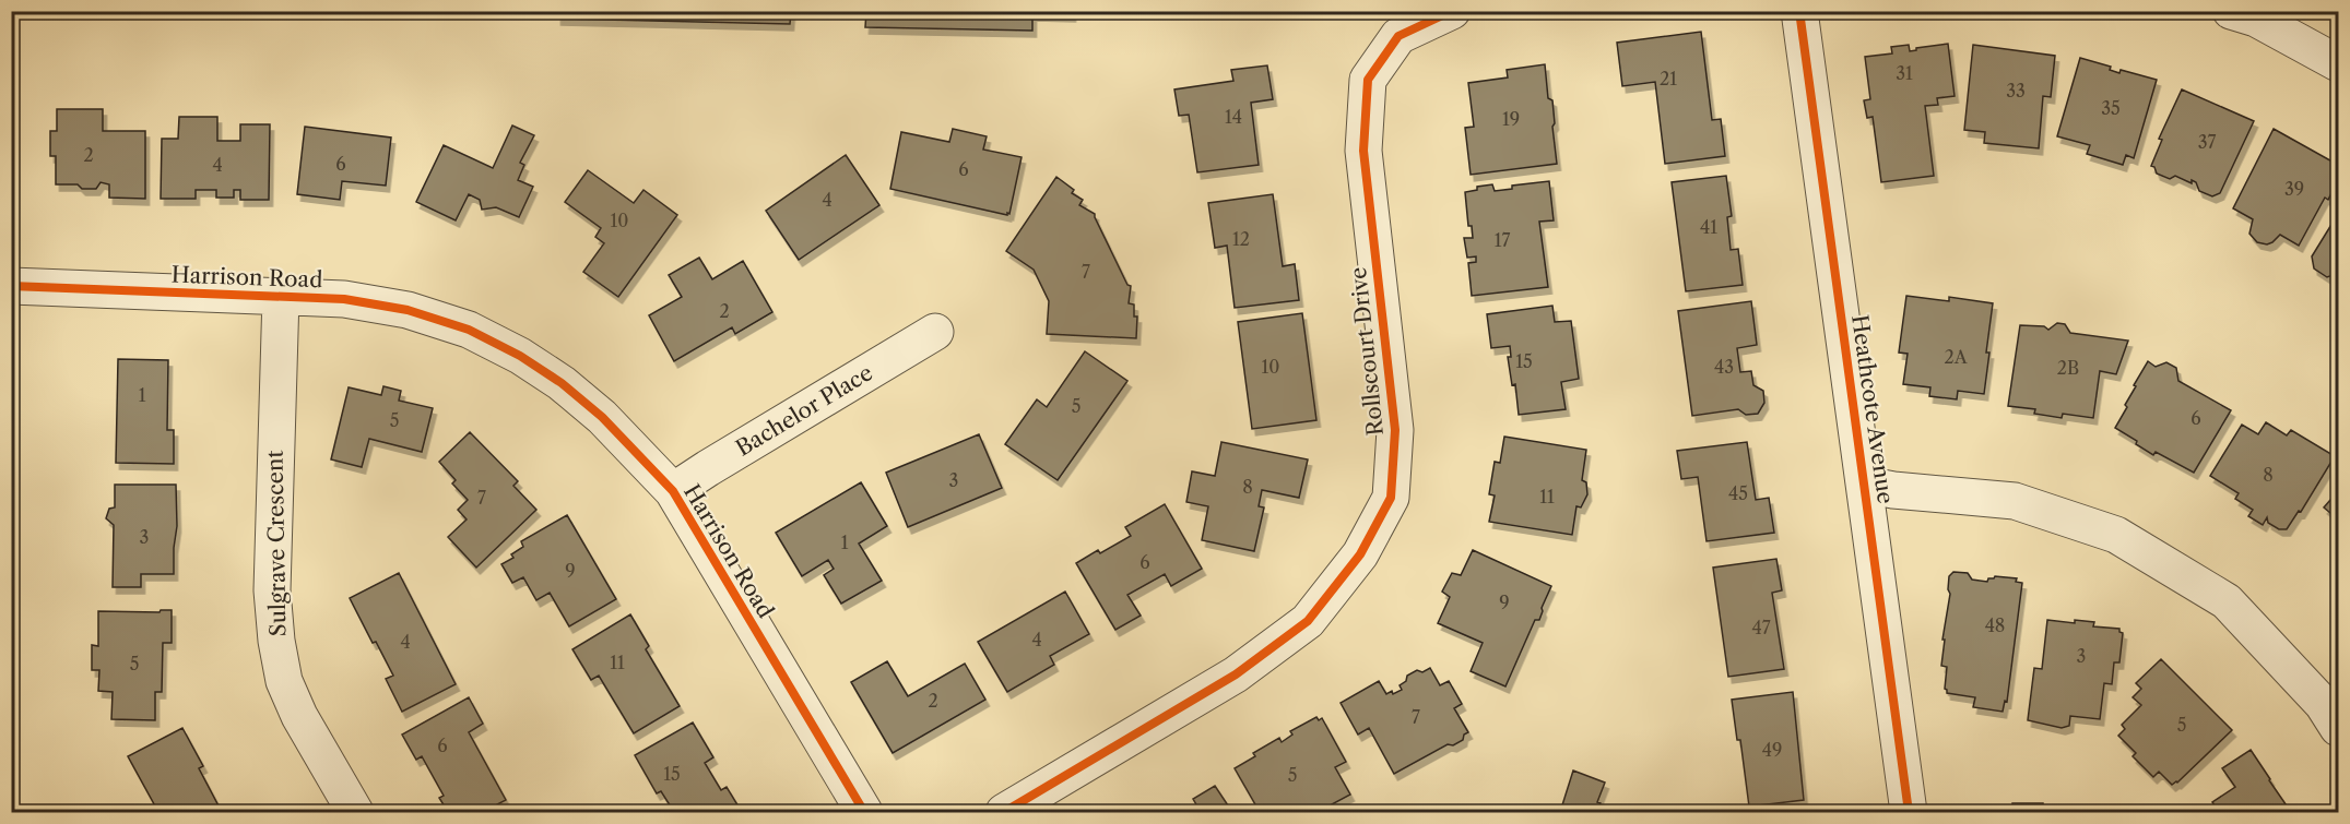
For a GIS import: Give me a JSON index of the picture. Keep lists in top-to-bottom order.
{
  "streets": {
    "street": [
      "Harrison Road",
      "Rollscourt Drive",
      "Heathcote Avenue",
      "Bachelor Place",
      "Sulgrave Crescent"
    ]
  },
  "crossings": [
    ["Harrison Road", "Bachelor Place"],
    ["Harrison Road", "Sulgrave Crescent"]
  ],
  "house_numbers": [
    "31",
    "21",
    "33",
    "35",
    "14",
    "19",
    "37",
    "2",
    "6",
    "4",
    "6",
    "39",
    "4",
    "10",
    "41",
    "12",
    "17",
    "7",
    "2",
    "2A",
    "15",
    "10",
    "43",
    "2B",
    "1",
    "5",
    "6",
    "5",
    "8",
    "3",
    "8",
    "45",
    "11",
    "7",
    "3",
    "1",
    "6",
    "9",
    "9",
    "48",
    "47",
    "4",
    "4",
    "3",
    "11",
    "5",
    "2",
    "7",
    "5",
    "6",
    "49",
    "15",
    "5"
  ]
}
